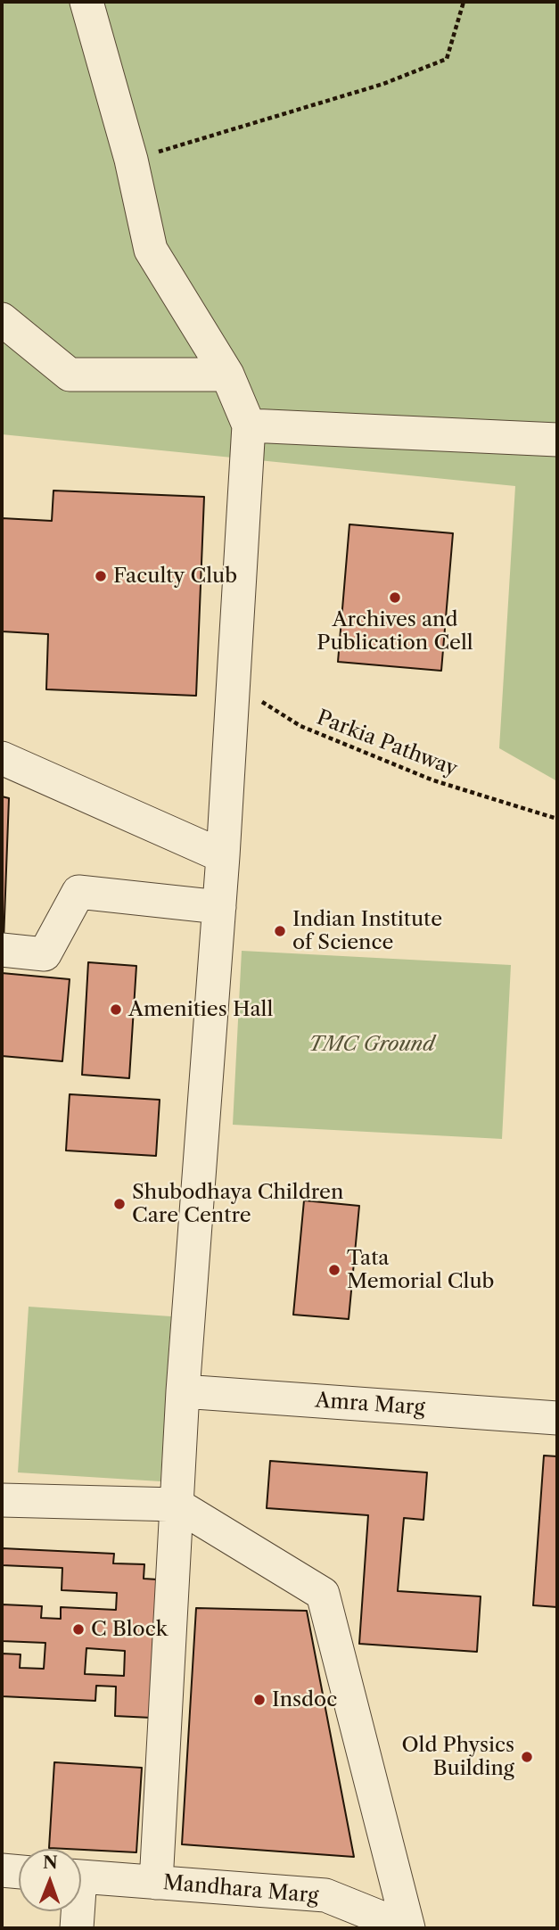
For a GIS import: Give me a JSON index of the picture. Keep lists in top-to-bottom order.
{
  "streets": {
    "lane": ["Amra Marg", "Mandhara Marg"],
    "path": ["Parkia Pathway"]
  },
  "parks": ["TMC Ground"],
  "places": [
    "Faculty Club",
    "Archives and Publication Cell",
    "Indian Institute of Science",
    "Amenities Hall",
    "Shubodhaya Children Care Centre",
    "Tata Memorial Club",
    "C Block",
    "Insdoc",
    "Old Physics Building"
  ],
  "north": "top"
}
